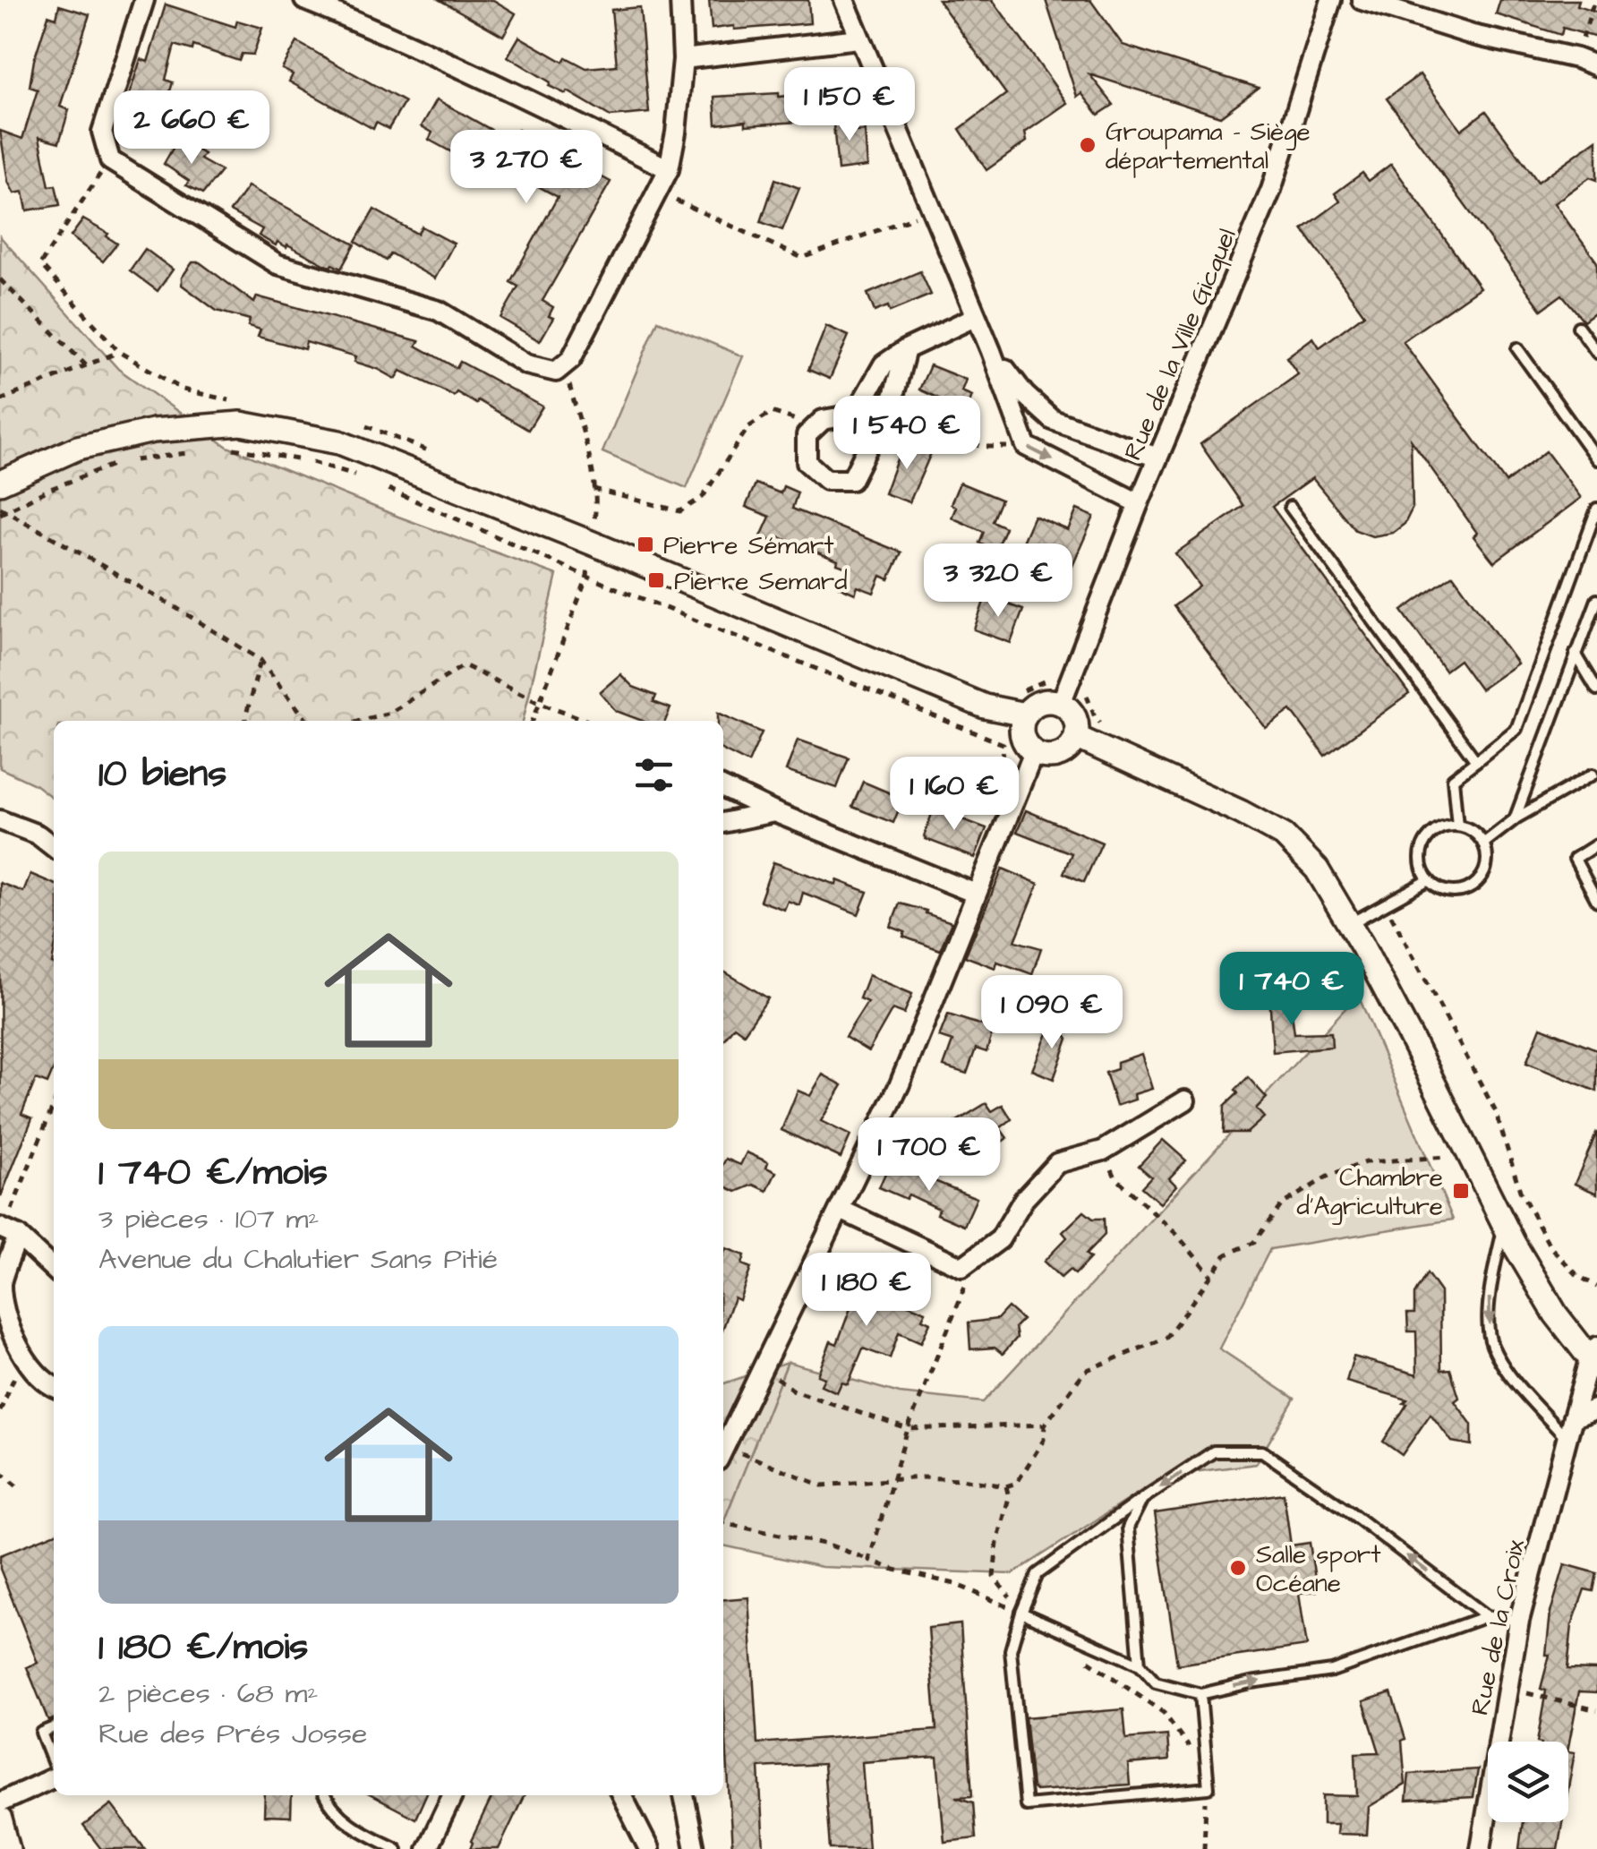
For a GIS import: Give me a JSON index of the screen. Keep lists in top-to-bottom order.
{
  "streets": {
    "street": ["Rue de la Ville Gicquel", "Rue de la Croix"]
  },
  "places": {
    "other": ["Groupama - Siège départemental", "Salle sport Océane"],
    "transit": ["Pierre Sémart", "Pierre Semard", "Chambre d'Agriculture"]
  },
  "page": {
    "price": [
      "1 150 €",
      "2 660 €",
      "3 270 €",
      "1 540 €",
      "3 320 €",
      "1 160 €",
      "1 740 €",
      "1 090 €",
      "1 700 €",
      "1 180 €"
    ],
    "heading": "10 biens",
    "list": [
      {
        "name": "1 740 €/mois",
        "note": "3 pièces · 107 m² · Avenue du Chalutier Sans Pitié"
      },
      {
        "name": "1 180 €/mois",
        "note": "2 pièces · 68 m² · Rue des Prés Josse"
      }
    ]
  }
}
